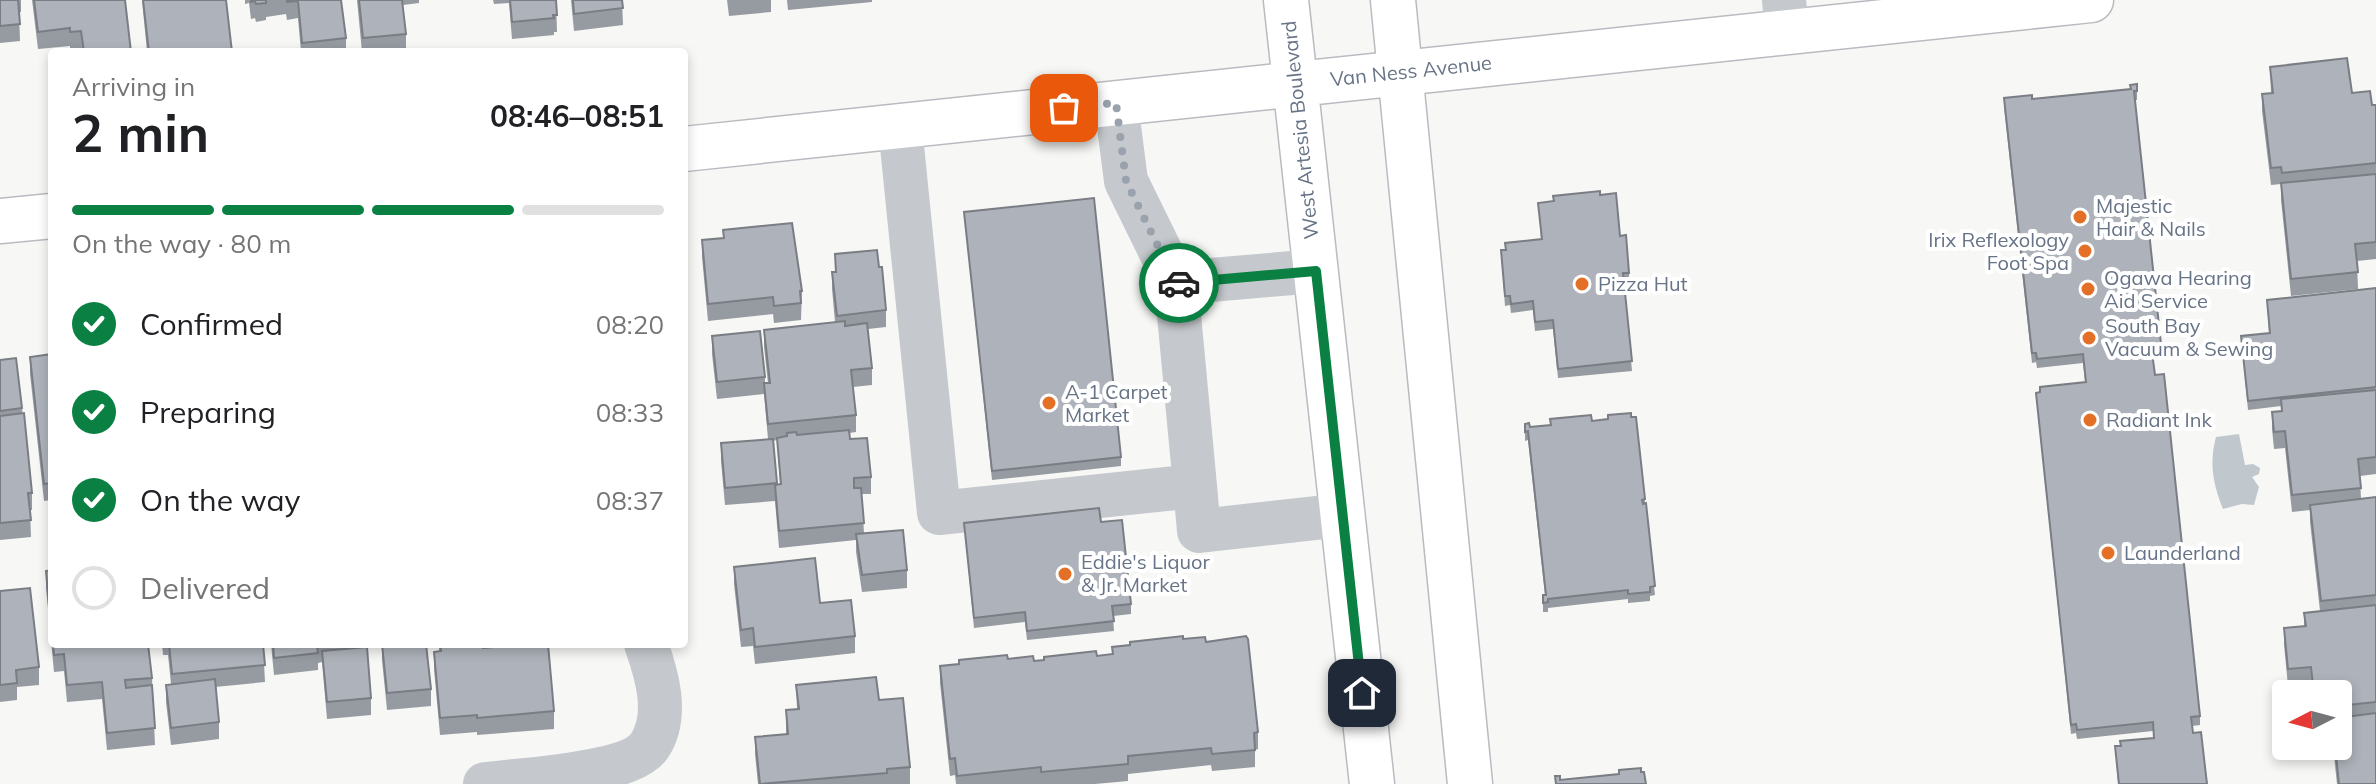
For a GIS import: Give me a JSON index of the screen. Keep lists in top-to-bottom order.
{
  "streets": {
    "main road": ["Van Ness Avenue", "West Artesia Boulevard"]
  },
  "crossings": [
    ["Van Ness Avenue", "West Artesia Boulevard"]
  ],
  "places": [
    "Majestic Hair & Nails",
    "Irix Reflexology Foot Spa",
    "Pizza Hut",
    "Ogawa Hearing Aid Service",
    "South Bay Vacuum & Sewing",
    "A-1 Carpet Market",
    "Radiant Ink",
    "Launderland",
    "Eddie's Liquor & Jr. Market"
  ],
  "north": "left",
  "page": {
    "heading": ["2 min", "Arriving in", "08:46–08:51"],
    "bar": "On the way · 80 m",
    "list": [
      ["Confirmed", "08:20"],
      ["Preparing", "08:33"],
      ["On the way", "08:37"],
      "Delivered"
    ]
  }
}
